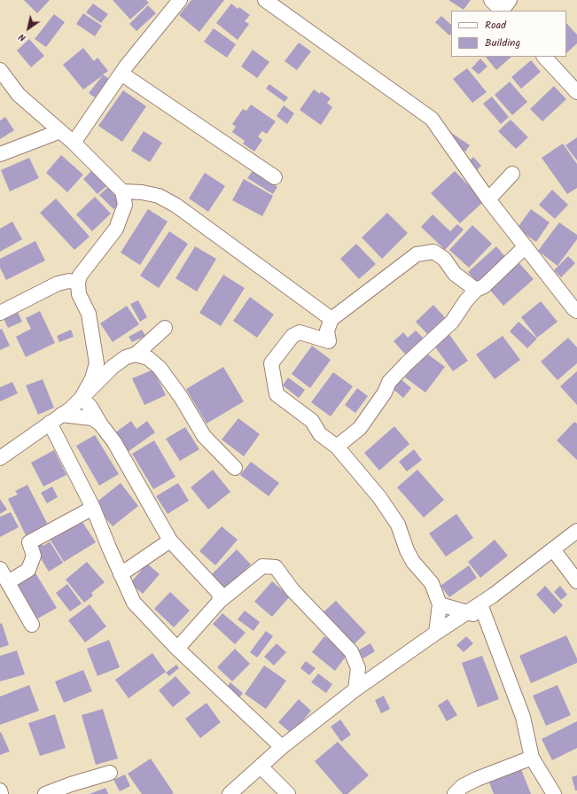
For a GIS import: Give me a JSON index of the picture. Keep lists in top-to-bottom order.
{
  "legend": ["Road", "Building"],
  "north": "bottom left"
}
